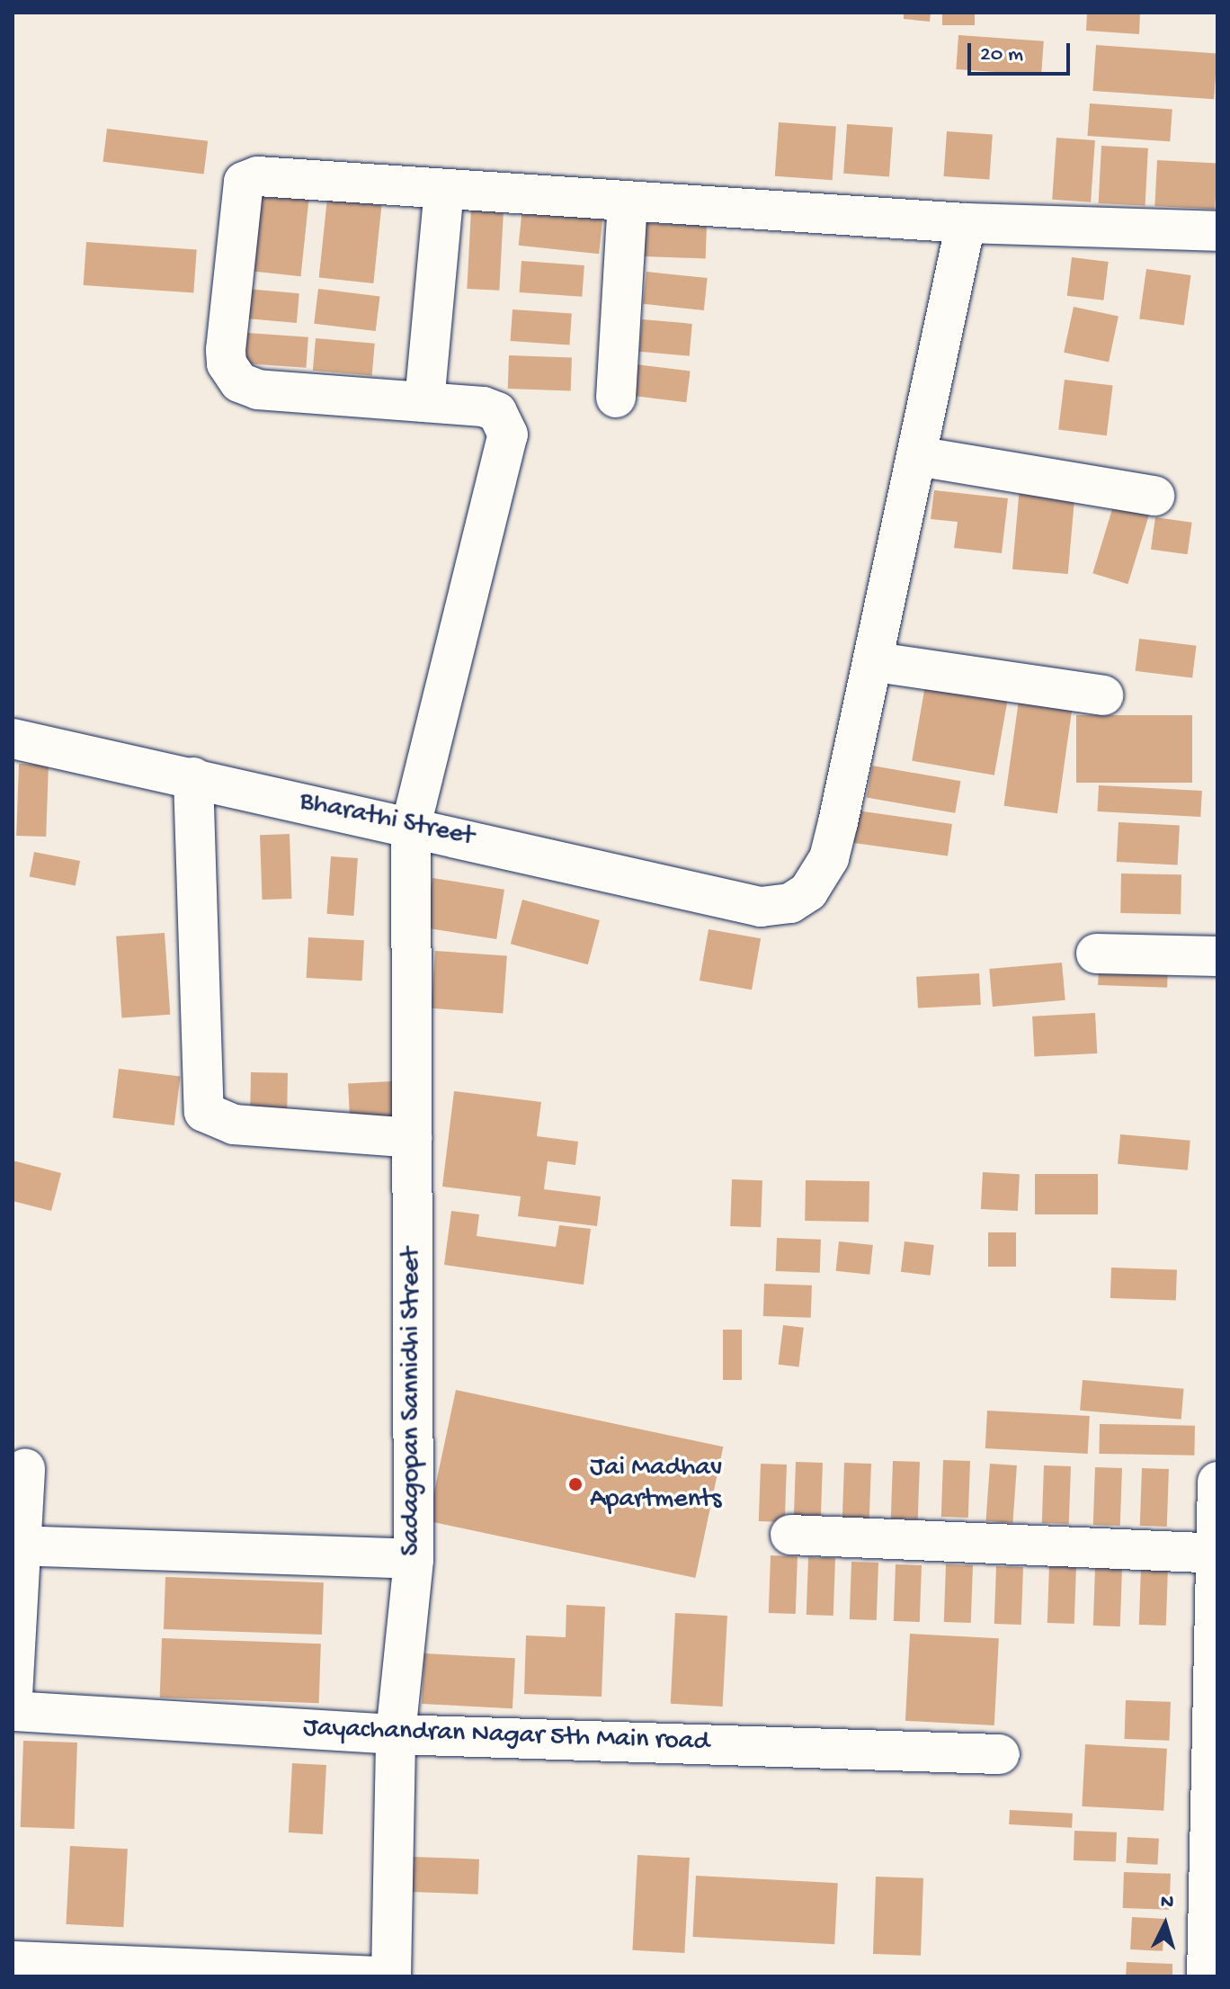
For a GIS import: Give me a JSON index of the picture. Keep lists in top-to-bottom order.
{
  "streets": {
    "street": ["Bharathi Street", "Sadagopan Sannidhi Street", "Jayachandran Nagar 5th Main road"]
  },
  "crossings": [
    ["Bharathi Street", "Sadagopan Sannidhi Street"],
    ["Sadagopan Sannidhi Street", "Jayachandran Nagar 5th Main road"]
  ],
  "places": ["Jai Madhav Apartments"],
  "scale_bar": "20 m",
  "north": "top"
}
